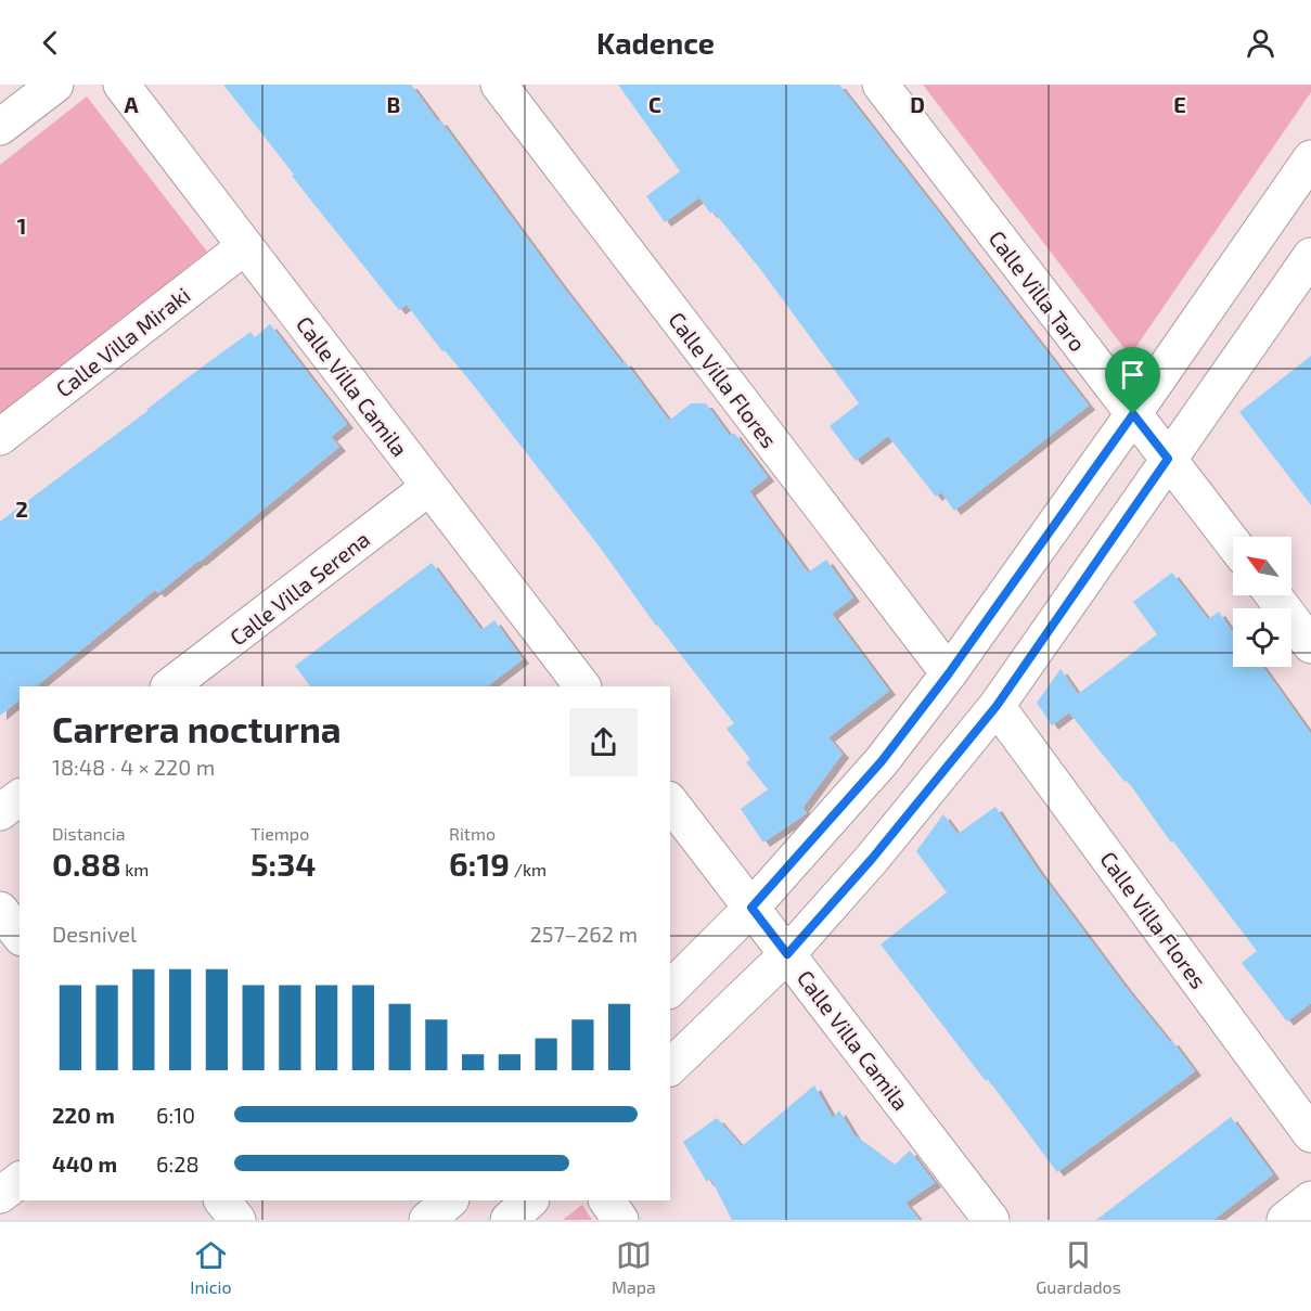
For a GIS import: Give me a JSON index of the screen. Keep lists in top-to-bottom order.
{
  "streets": {
    "street": [
      "Calle Villa Taro",
      "Calle Villa Miraki",
      "Calle Villa Flores",
      "Calle Villa Camila",
      "Calle Villa Serena"
    ]
  },
  "crossings": [
    ["Calle Villa Miraki", "Calle Villa Camila"],
    ["Calle Villa Camila", "Calle Villa Serena"]
  ],
  "north": "top left",
  "page": {
    "header": "Kadence",
    "heading": ["Carrera nocturna", "18:48 · 4 × 220 m"],
    "stats": [
      ["Distancia", "0.88 km"],
      ["Tiempo", "5:34"],
      ["Ritmo", "6:19 /km"]
    ],
    "chart": ["Desnivel", "257–262 m"],
    "list": [
      {
        "name": "220 m",
        "note": "6:10"
      },
      {
        "name": "440 m",
        "note": "6:28"
      }
    ],
    "tabs": ["Inicio", "Mapa", "Guardados"]
  },
  "grid": {
    "columns": [
      "A",
      "B",
      "C",
      "D",
      "E"
    ],
    "rows": ["1", "2"]
  }
}
